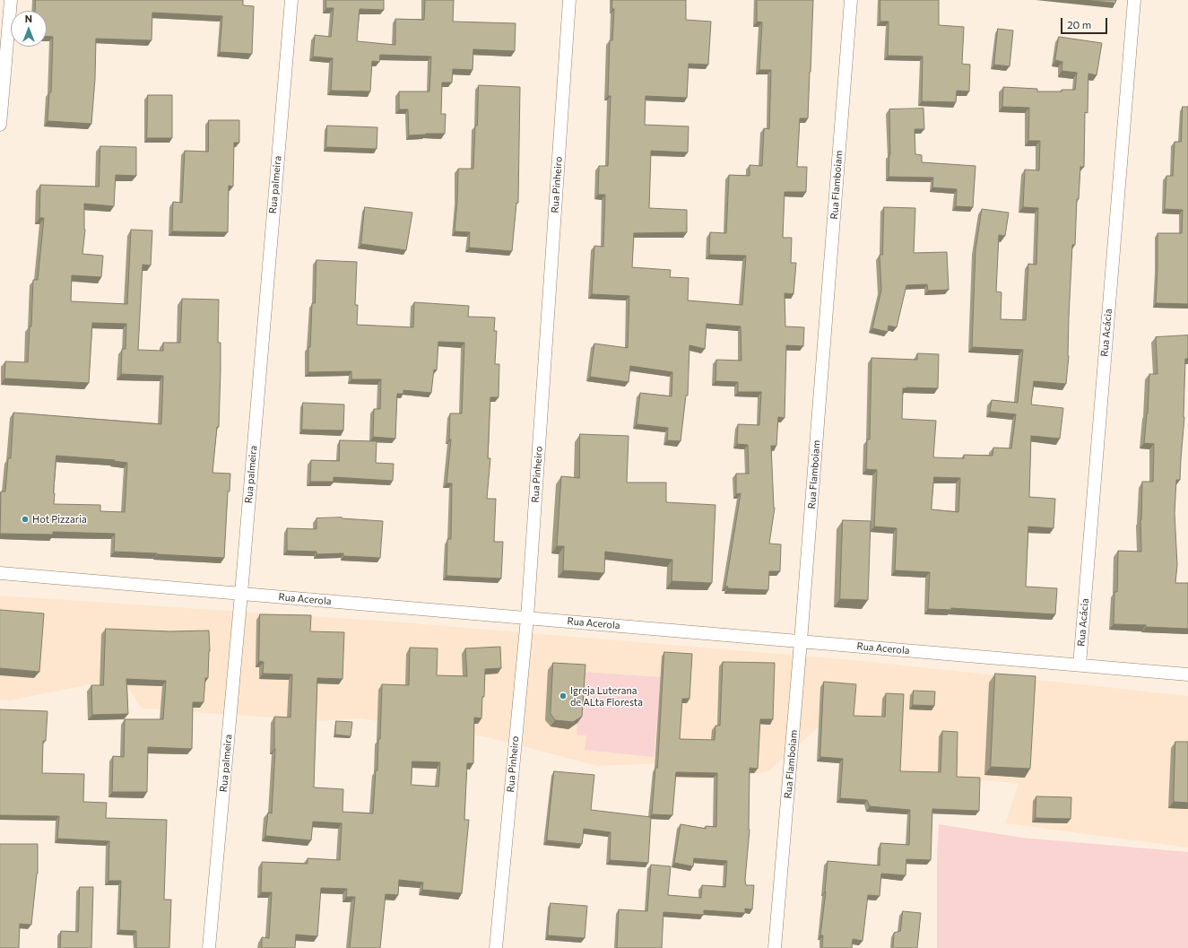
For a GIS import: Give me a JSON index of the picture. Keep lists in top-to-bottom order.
{
  "streets": {
    "street": [
      "Rua palmeira",
      "Rua Pinheiro",
      "Rua Flamboiam",
      "Rua Acácia",
      "Rua Acerola"
    ]
  },
  "crossings": [
    ["Rua palmeira", "Rua Acerola"],
    ["Rua Pinheiro", "Rua Acerola"],
    ["Rua Flamboiam", "Rua Acerola"],
    ["Rua Acácia", "Rua Acerola"]
  ],
  "places": ["Hot Pizzaria", "Igreja Luterana de ALta Floresta"],
  "scale_bar": "20 m",
  "north": "top"
}
